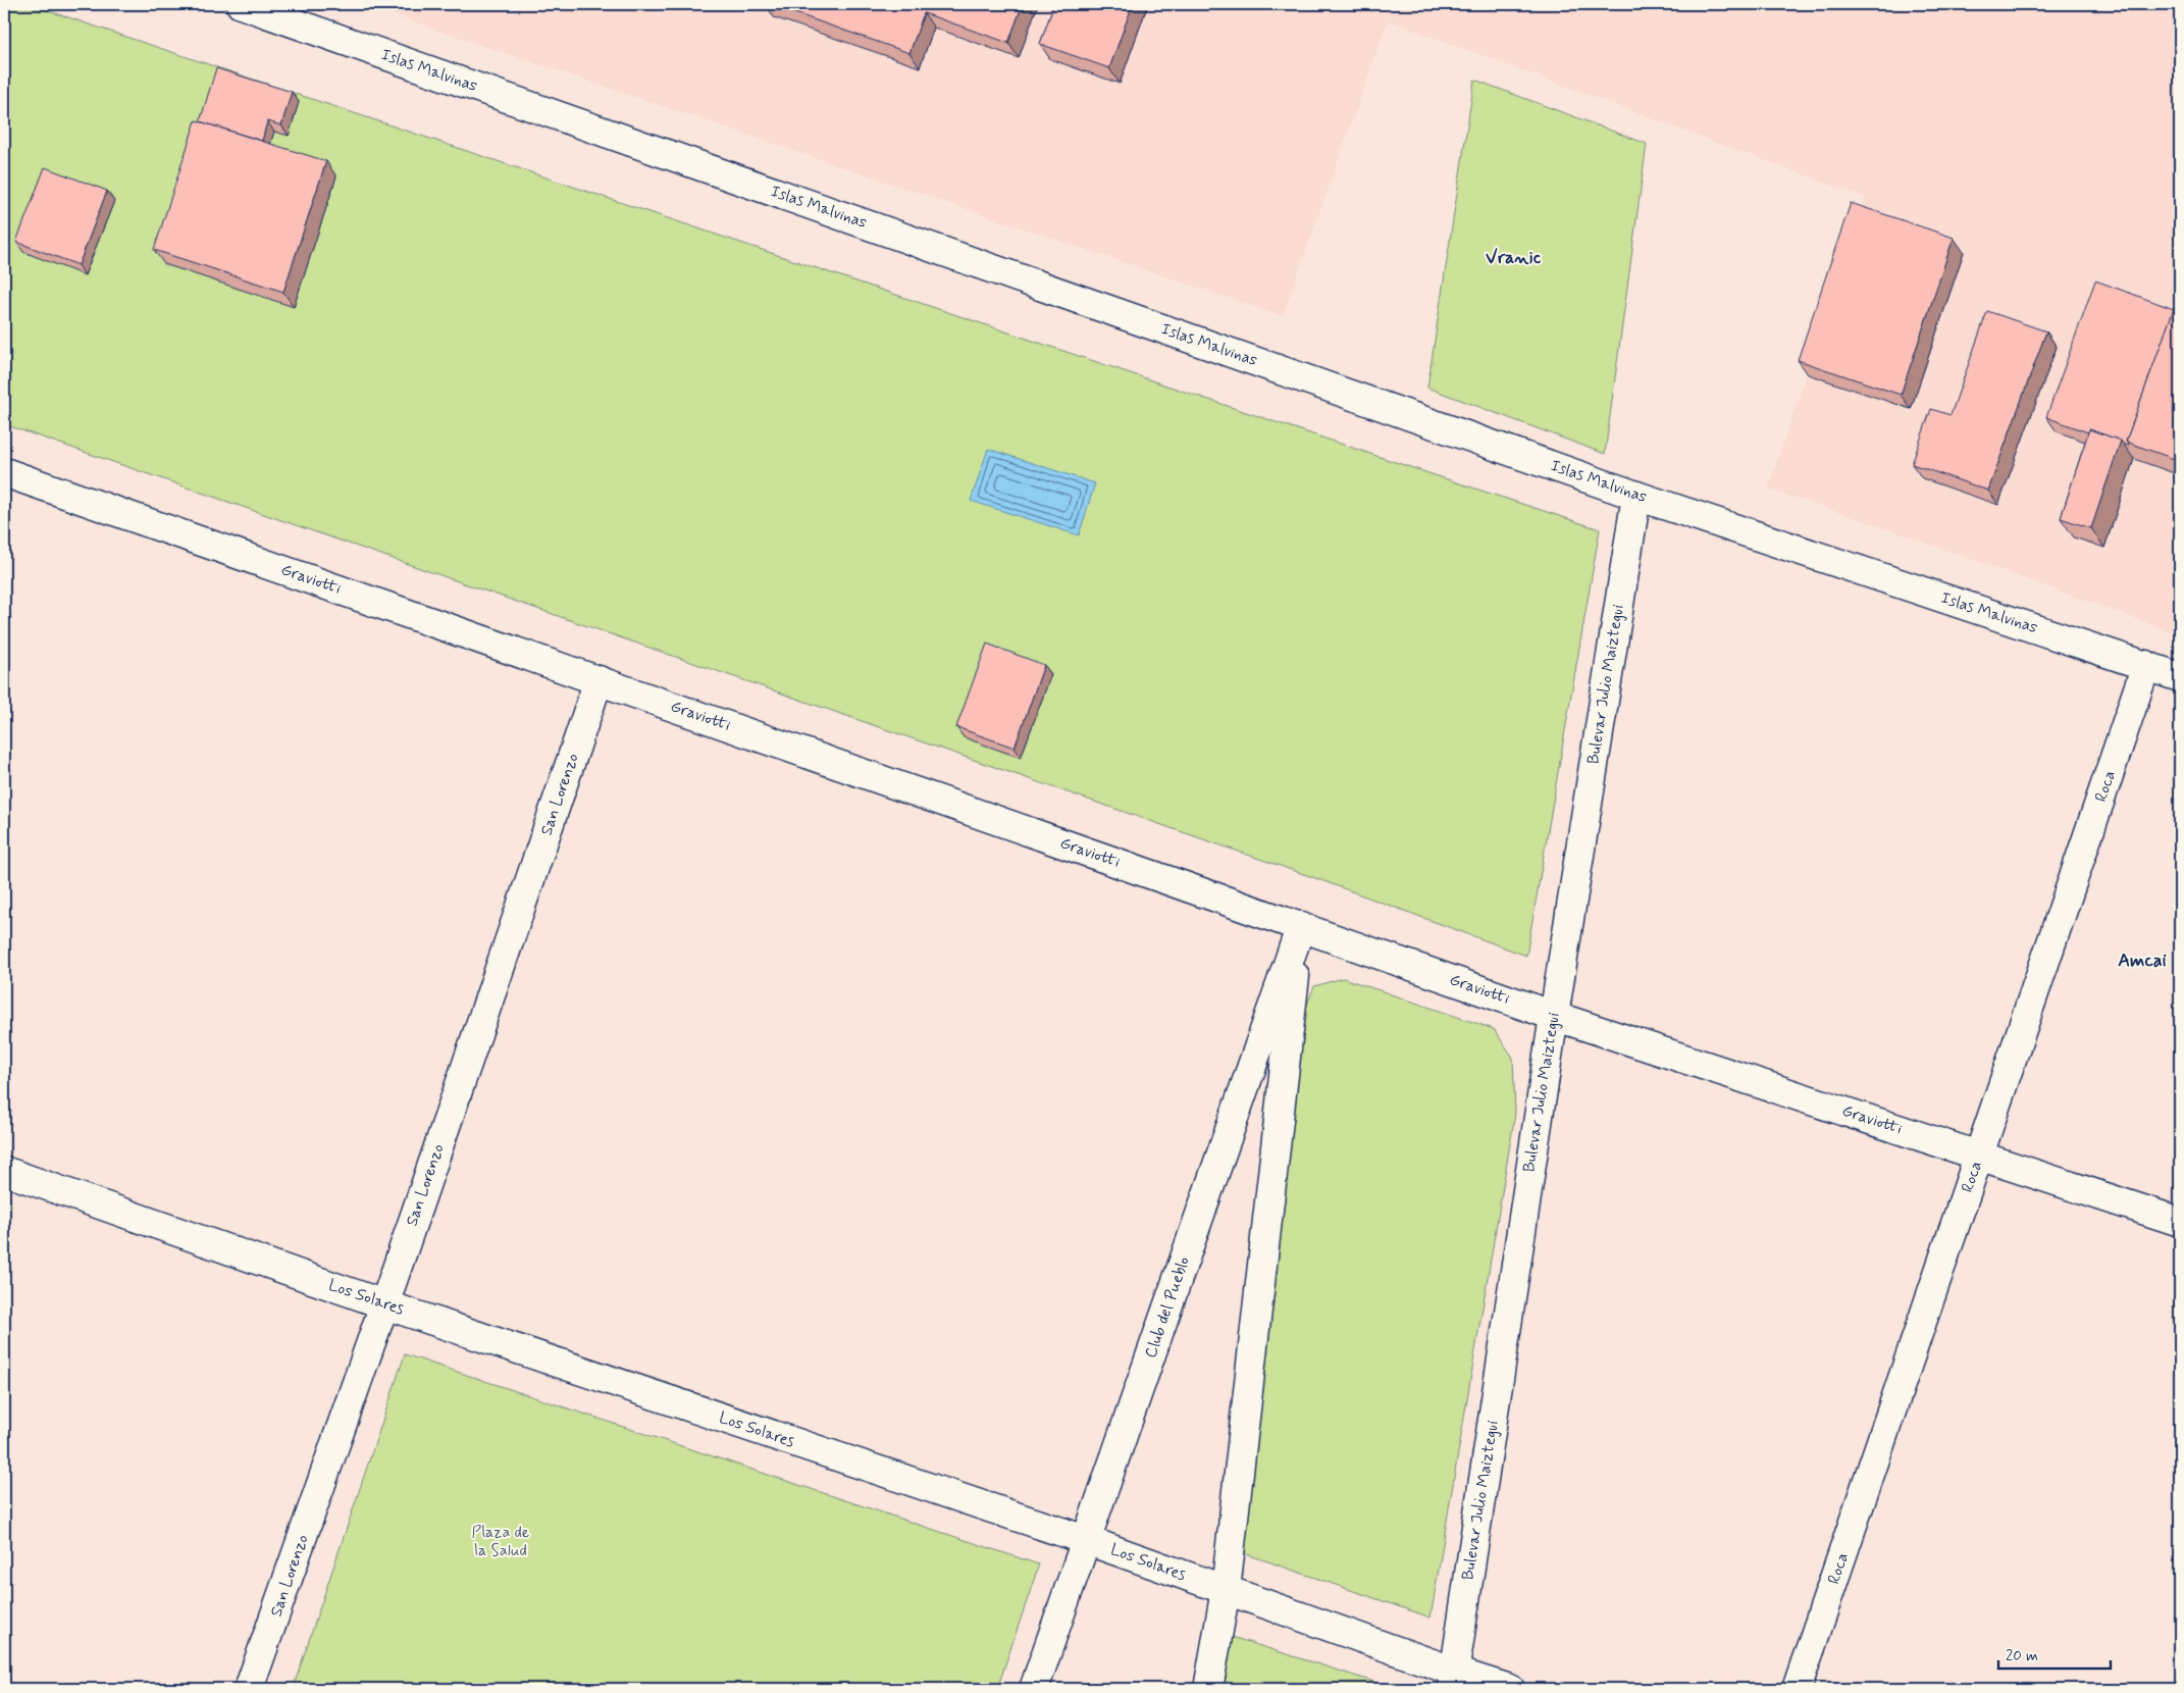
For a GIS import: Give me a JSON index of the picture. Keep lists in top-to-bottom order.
{
  "streets": {
    "street": [
      "Islas Malvinas",
      "Graviotti",
      "Bulevar Julio Maiztegui",
      "Roca",
      "San Lorenzo",
      "Los Solares",
      "Club del Pueblo"
    ]
  },
  "crossings": [
    ["Islas Malvinas", "Bulevar Julio Maiztegui"],
    ["Islas Malvinas", "Roca"],
    ["Graviotti", "Bulevar Julio Maiztegui"],
    ["Graviotti", "Roca"],
    ["Graviotti", "San Lorenzo"],
    ["Graviotti", "Club del Pueblo"],
    ["Bulevar Julio Maiztegui", "Los Solares"],
    ["San Lorenzo", "Los Solares"],
    ["Los Solares", "Club del Pueblo"]
  ],
  "districts": ["Vranic", "Amcai"],
  "parks": ["Plaza de la Salud"],
  "scale_bar": "20 m"
}
